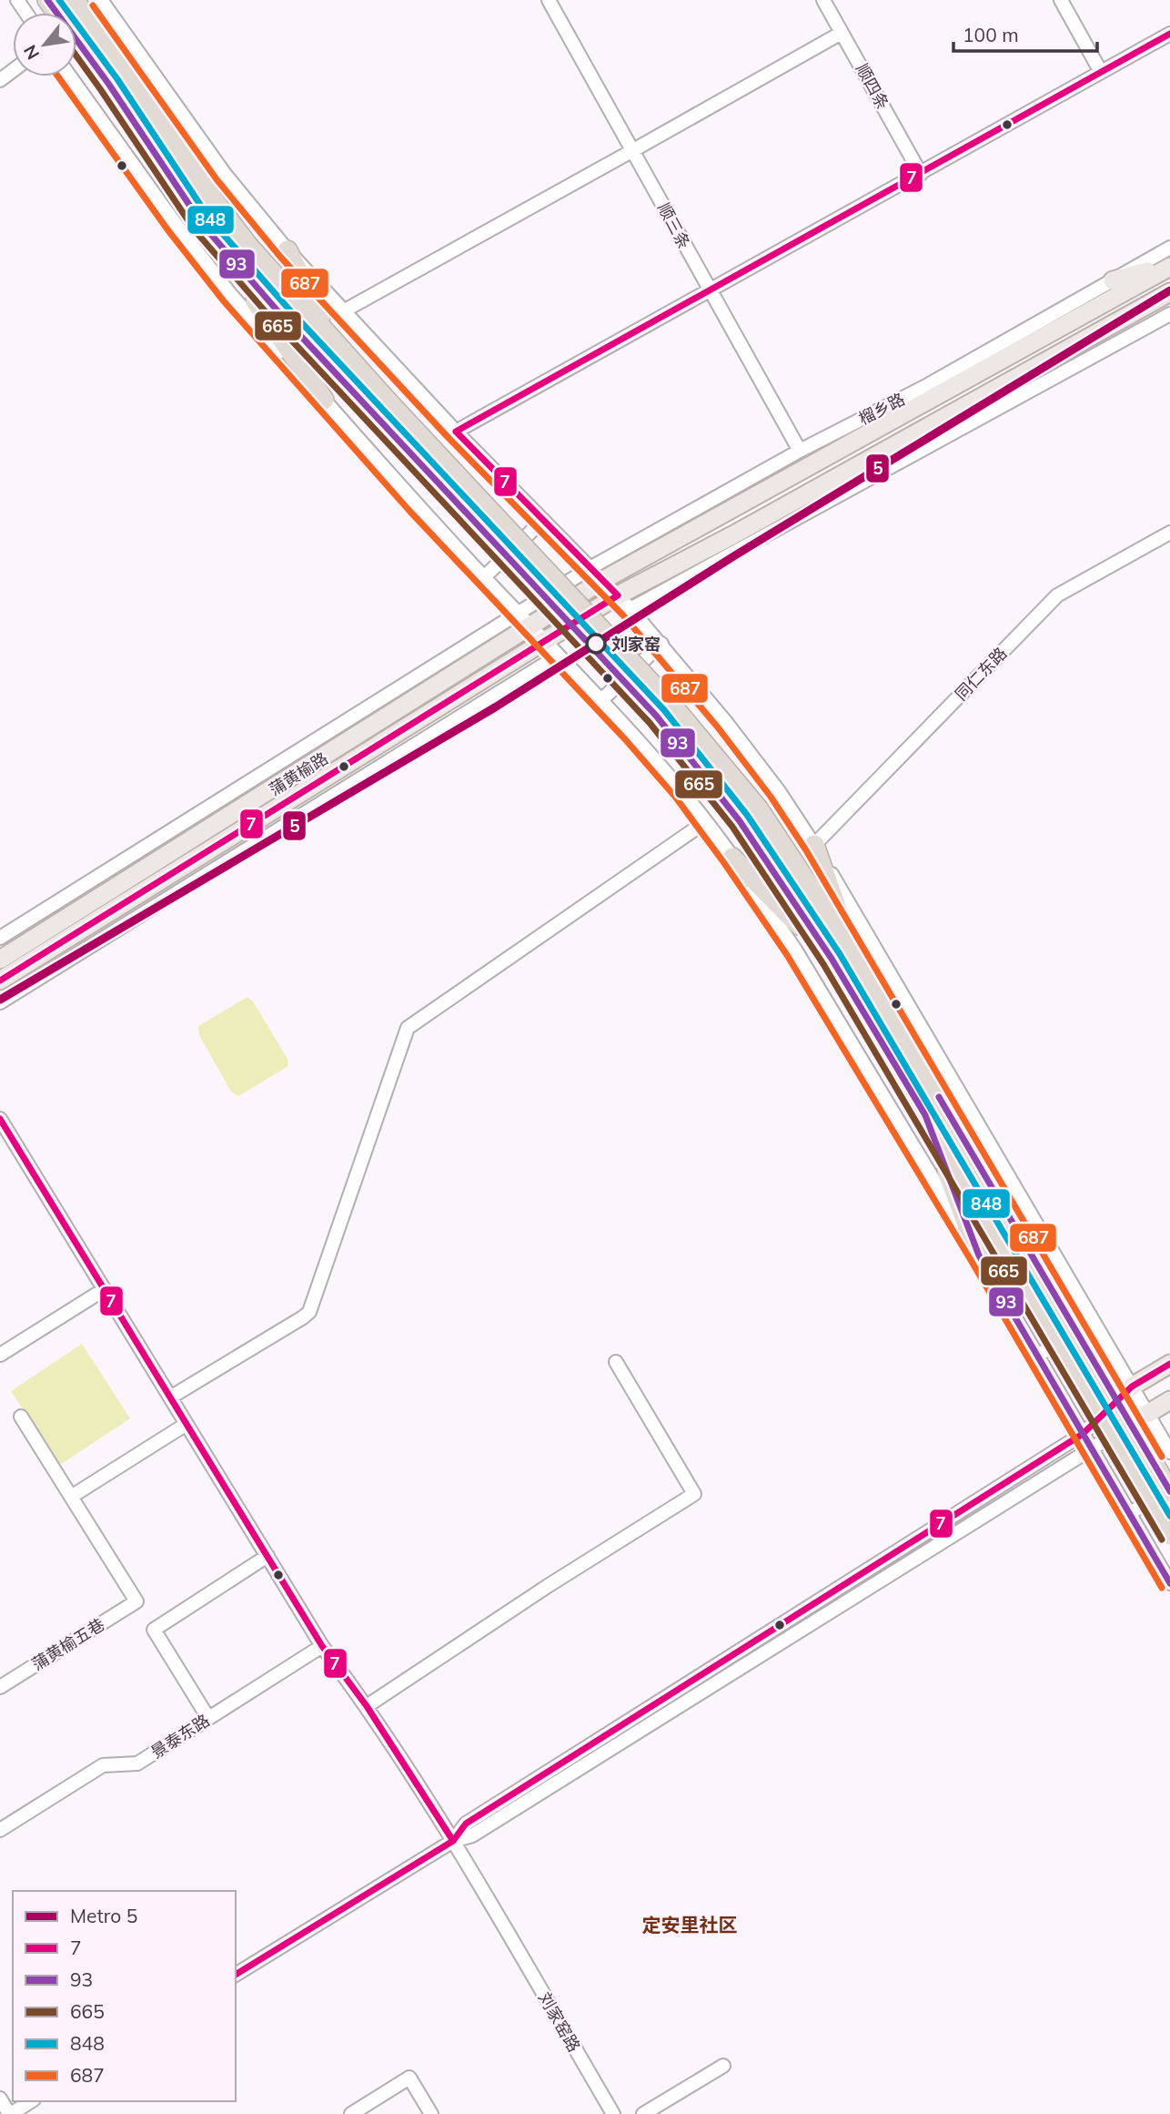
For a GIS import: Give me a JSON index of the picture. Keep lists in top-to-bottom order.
{
  "streets": {
    "main road": ["榴乡路", "蒲黄榆路"],
    "street": [
      "顺四条",
      "顺三条",
      "同仁东路",
      "蒲黄榆五巷",
      "景泰东路",
      "刘家窑路"
    ]
  },
  "crossings": [
    ["顺三条", "榴乡路"],
    ["榴乡路", "蒲黄榆路"],
    ["景泰东路", "刘家窑路"]
  ],
  "districts": ["定安里社区"],
  "places": ["刘家窑"],
  "lines": [
    "transit line 93",
    "transit line 848",
    "transit line 687",
    "transit line 7",
    "transit line 665",
    "metro line 5"
  ],
  "legend": [
    "Metro 5",
    "7",
    "93",
    "665",
    "848",
    "687"
  ],
  "scale_bar": "100 m",
  "north": "bottom left"
}
